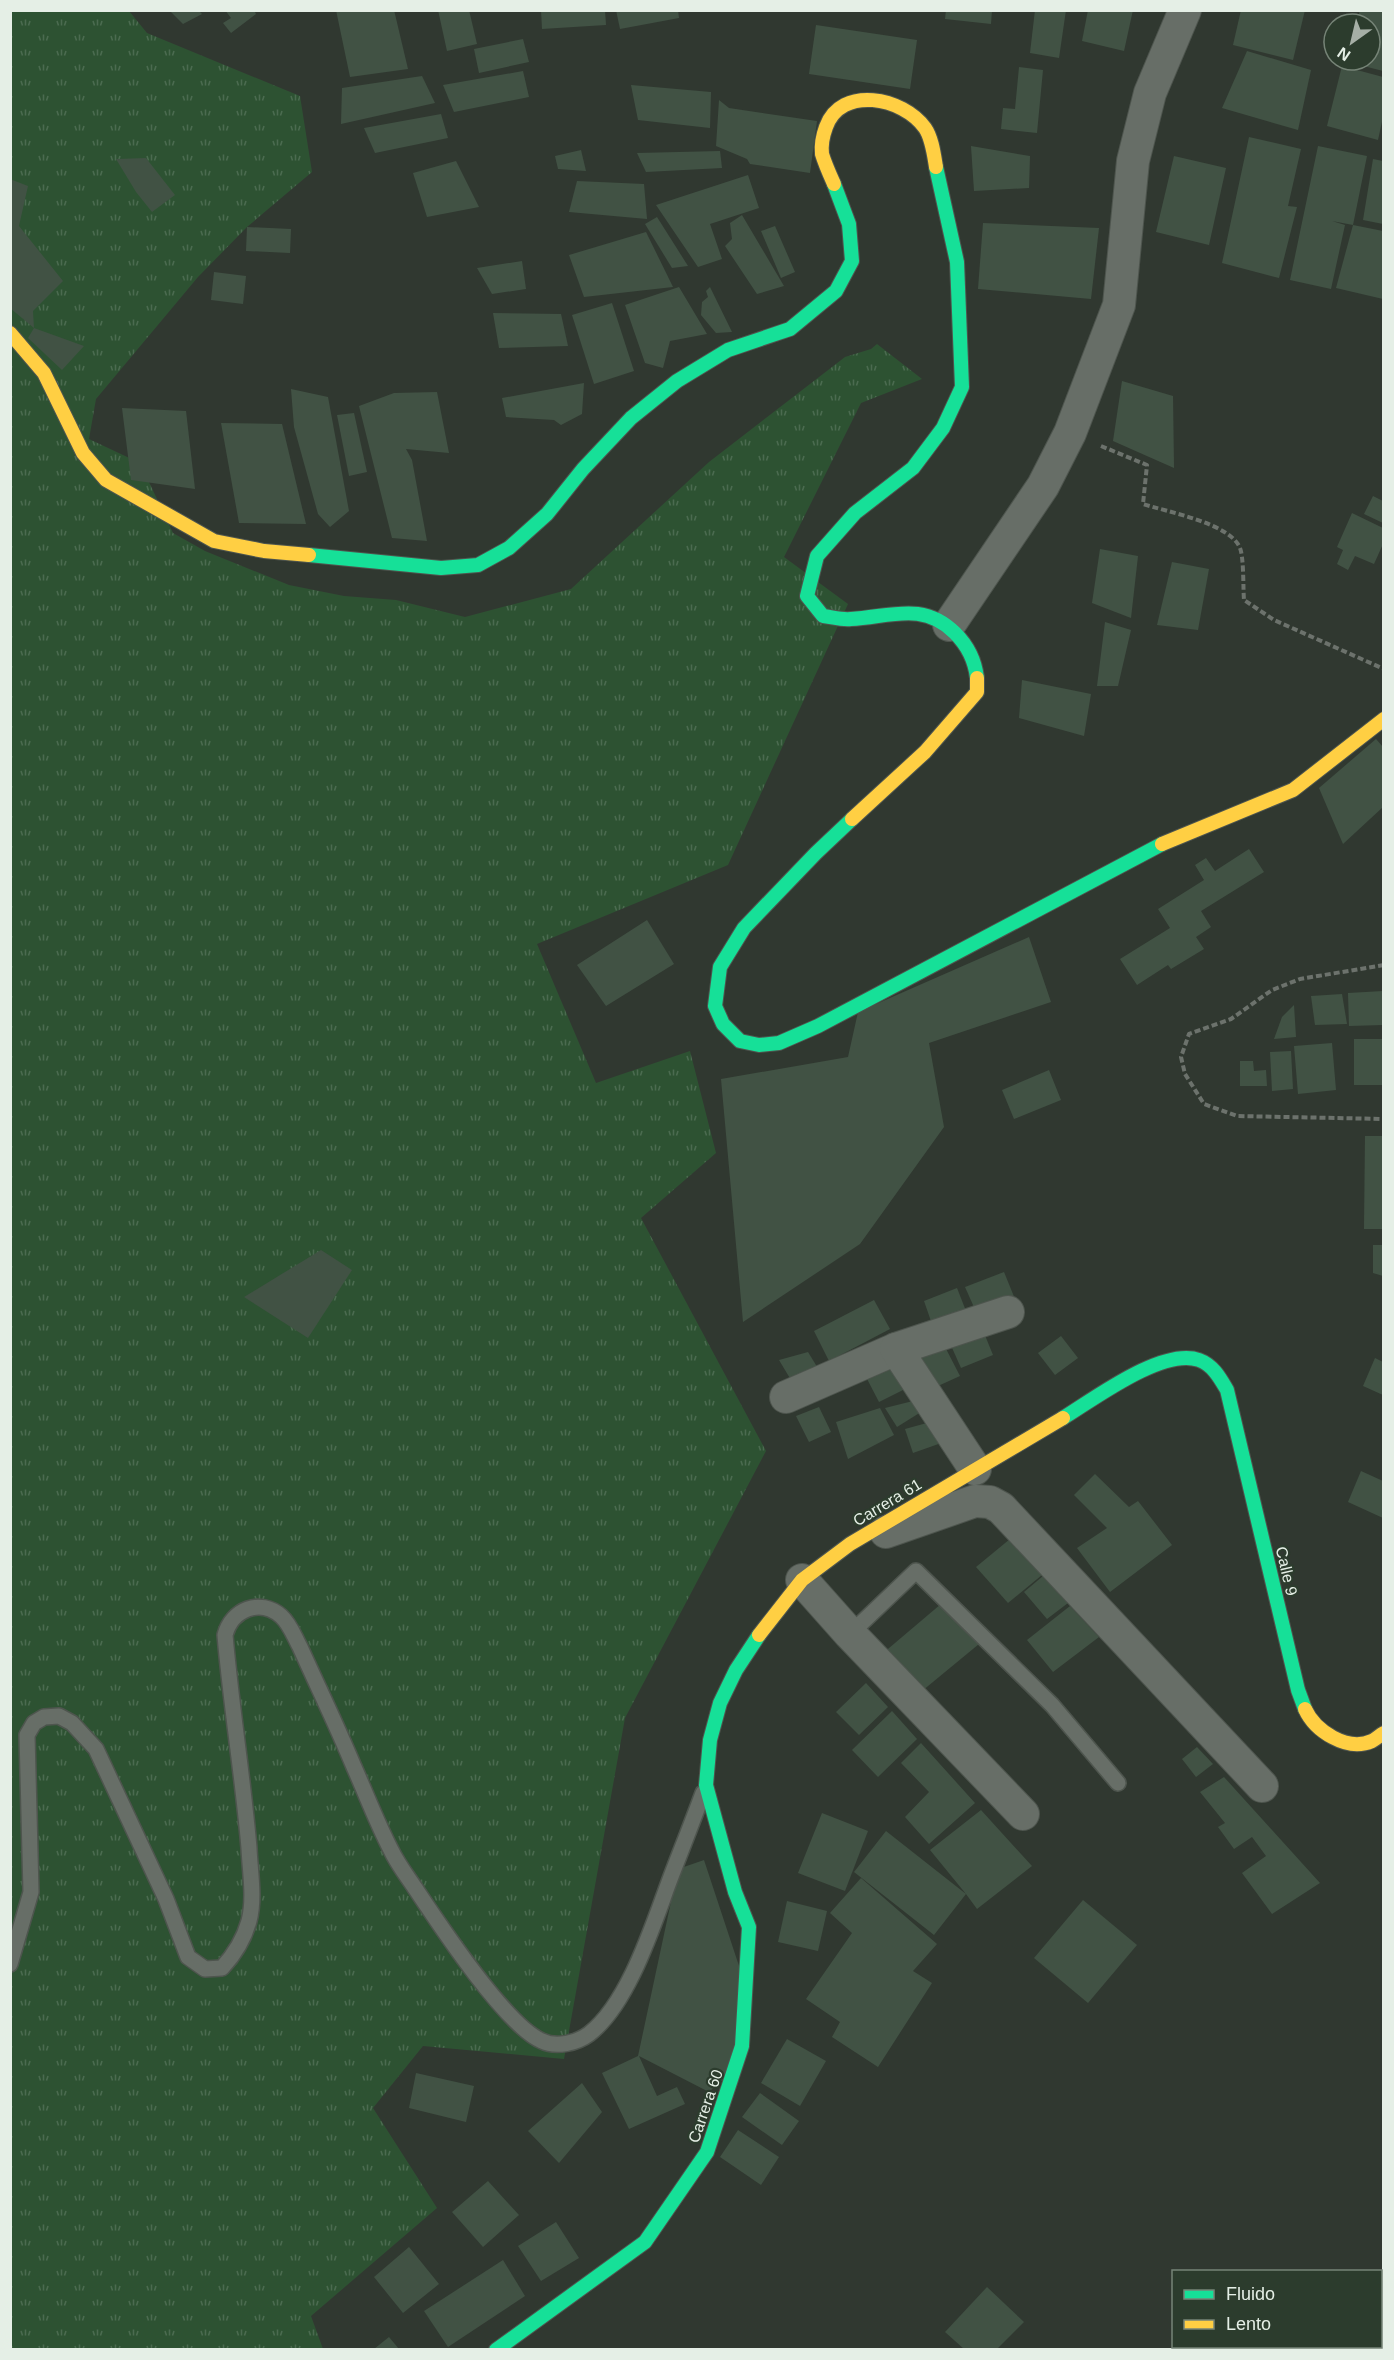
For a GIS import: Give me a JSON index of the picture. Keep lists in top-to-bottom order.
{
  "streets": {
    "street": ["Carrera 61", "Calle 9", "Carrera 60"]
  },
  "crossings": [
    ["Carrera 61", "Calle 9"],
    ["Carrera 61", "Carrera 60"]
  ],
  "legend": ["Fluido", "Lento"],
  "north": "bottom left"
}
